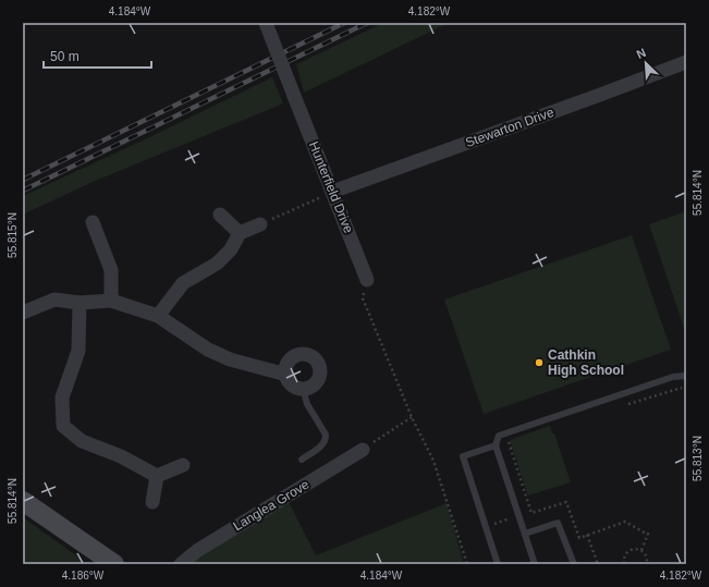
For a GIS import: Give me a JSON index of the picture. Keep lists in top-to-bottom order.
{
  "streets": {
    "street": ["Stewarton Drive", "Hunterfield Drive", "Langlea Grove"]
  },
  "crossings": [
    ["Stewarton Drive", "Hunterfield Drive"]
  ],
  "places": ["Cathkin High School"],
  "scale_bar": "50 m",
  "north": "top left",
  "coordinates": [
    "4.184°W",
    "4.182°W",
    "55.814°N",
    "55.815°N",
    "55.813°N",
    "4.186°W"
  ]
}
